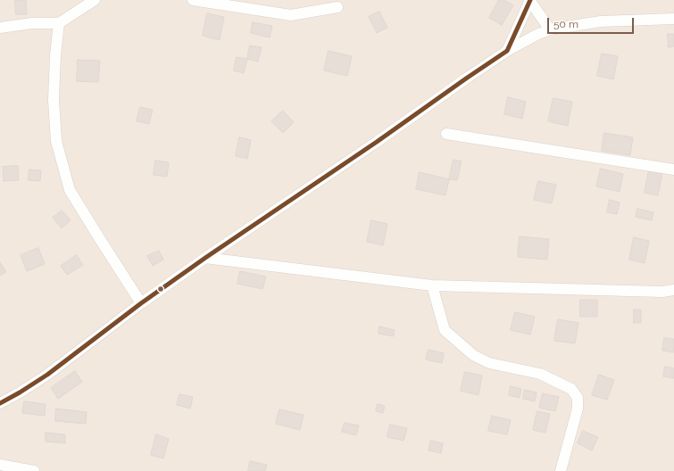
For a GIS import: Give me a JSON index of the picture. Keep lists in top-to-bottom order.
{
  "scale_bar": "50 m"
}
